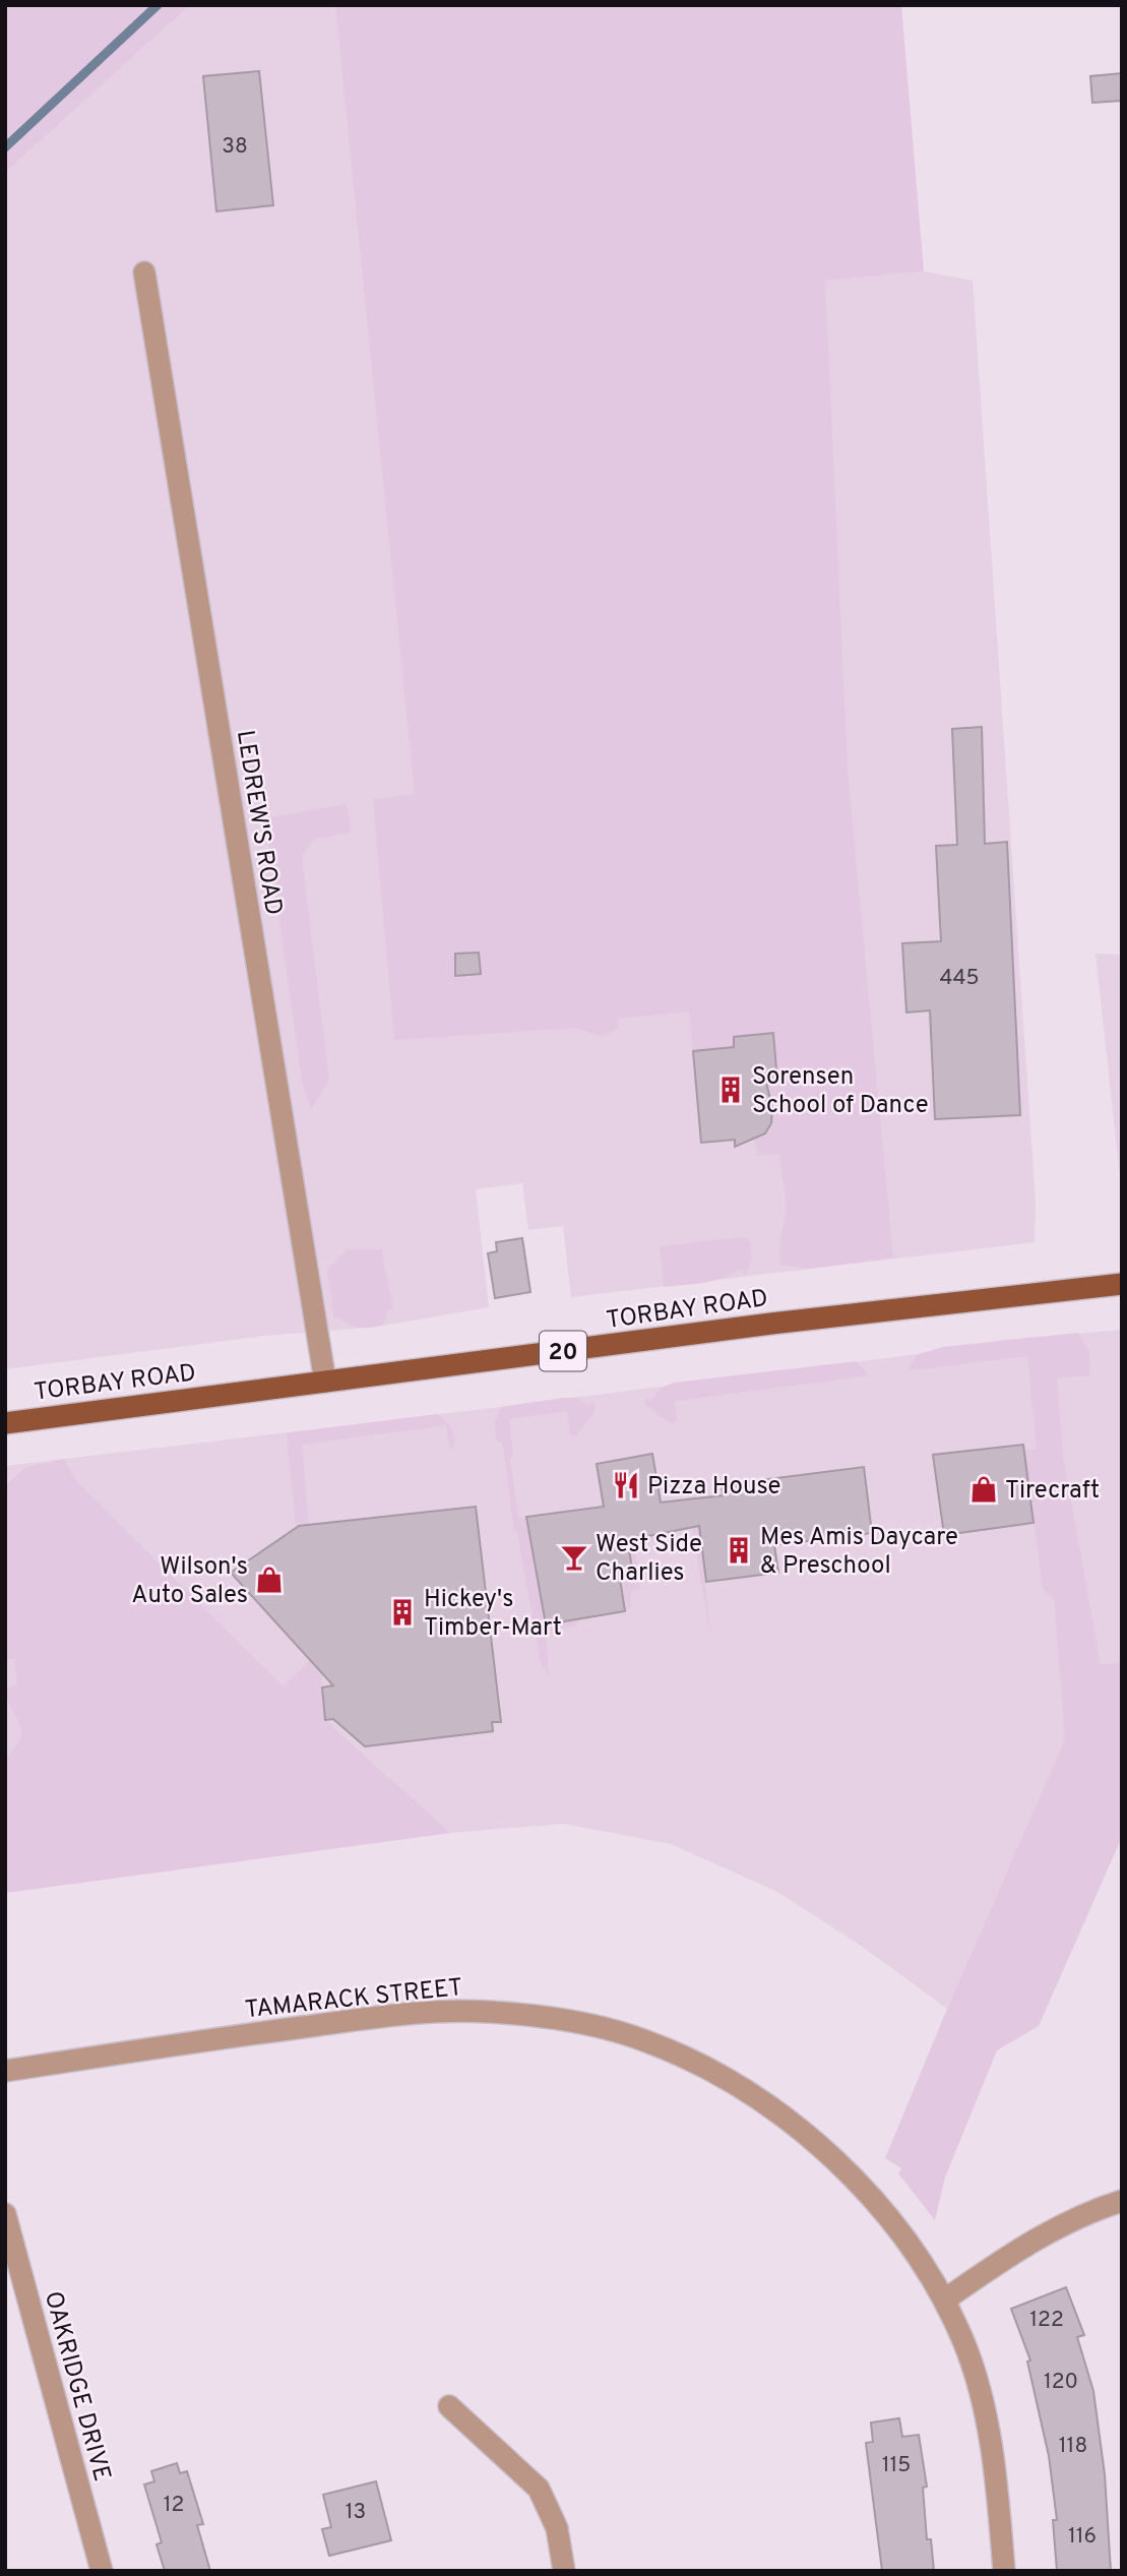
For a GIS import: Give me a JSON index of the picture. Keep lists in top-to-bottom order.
{
  "streets": {
    "main road": ["TORBAY ROAD", "20"],
    "street": ["LEDREW'S ROAD", "TAMARACK STREET", "OAKRIDGE DRIVE"]
  },
  "crossings": [
    ["LEDREW'S ROAD", "TORBAY ROAD"]
  ],
  "places": {
    "building": ["Sorensen School of Dance", "Mes Amis Daycare & Preschool", "Hickey's Timber-Mart"],
    "restaurant": ["Pizza House"],
    "shop": ["Tirecraft", "Wilson's Auto Sales"],
    "bar": ["West Side Charlies"]
  },
  "house_numbers": [
    "38",
    "445",
    "122",
    "120",
    "118",
    "115",
    "12",
    "13",
    "116"
  ]
}
